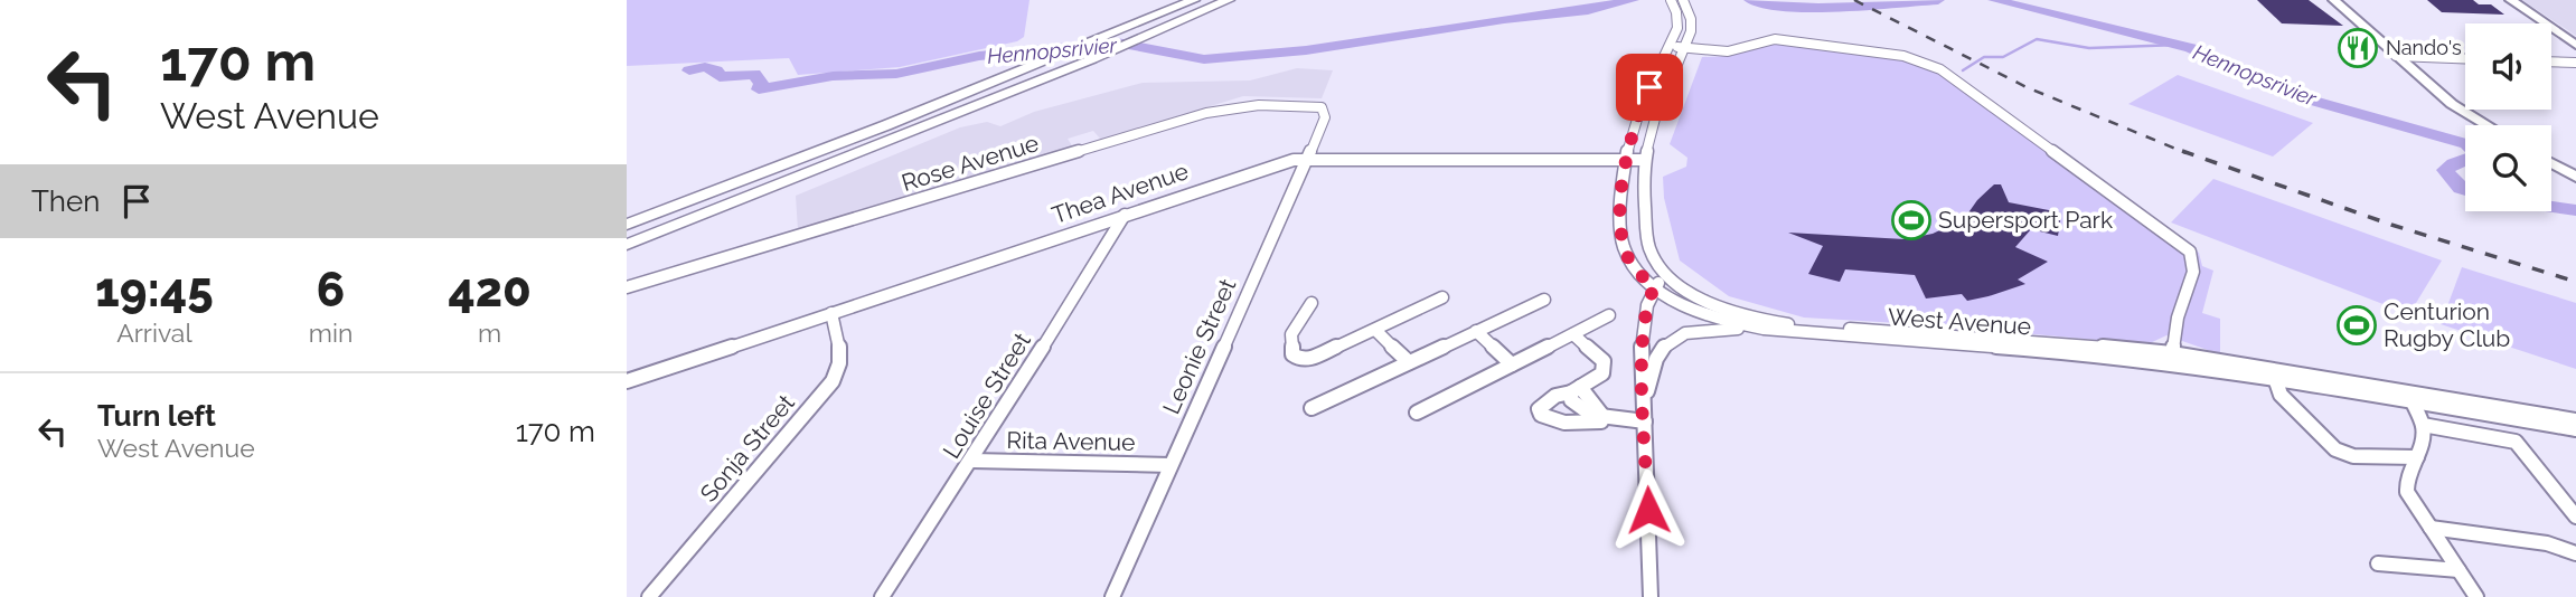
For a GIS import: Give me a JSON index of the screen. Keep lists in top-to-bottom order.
{
  "streets": {
    "street": [
      "Rose Avenue",
      "Thea Avenue",
      "West Avenue",
      "Leonie Street",
      "Louise Street",
      "Rita Avenue",
      "Sonja Street"
    ]
  },
  "crossings": [
    ["Rose Avenue", "Leonie Street"],
    ["Thea Avenue", "West Avenue"],
    ["Thea Avenue", "Leonie Street"],
    ["Thea Avenue", "Louise Street"],
    ["Thea Avenue", "Sonja Street"],
    ["Leonie Street", "Rita Avenue"],
    ["Louise Street", "Rita Avenue"]
  ],
  "water": ["Hennopsrivier"],
  "places": {
    "restaurant": ["Nando's"],
    "sports": ["Supersport Park", "Centurion Rugby Club"]
  },
  "page": {
    "turn": ["170 m", "West Avenue"],
    "then": "Then",
    "eta": [
      "19:45",
      "Arrival",
      "6",
      "min",
      "420",
      "m"
    ],
    "list": [
      {
        "name": "Turn left",
        "note": "West Avenue",
        "value": "170 m"
      }
    ]
  }
}
